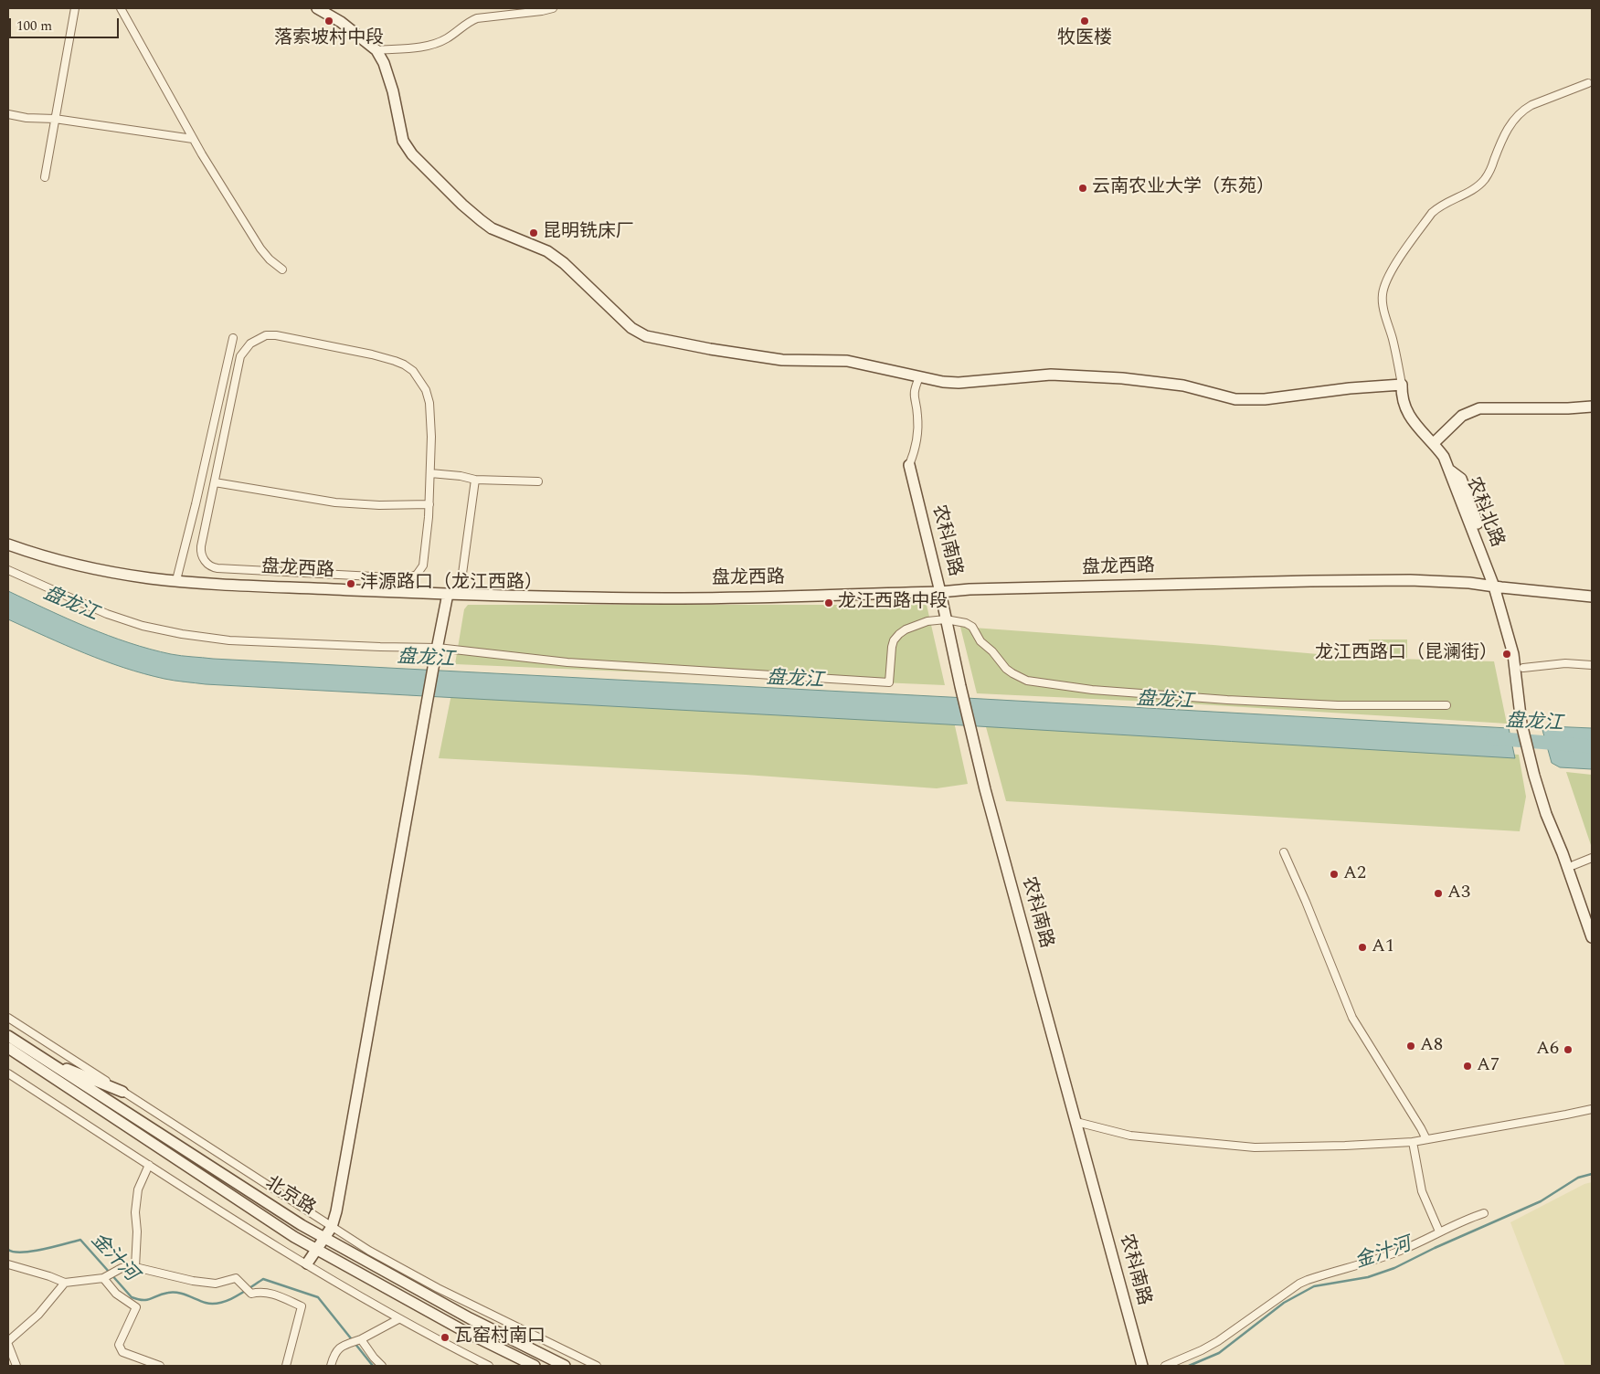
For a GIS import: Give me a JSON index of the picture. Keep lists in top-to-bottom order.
{
  "streets": {
    "main road": [
      "农科北路",
      "农科南路",
      "盘龙西路",
      "北京路"
    ]
  },
  "crossings": [
    ["农科北路", "盘龙西路"],
    ["农科南路", "盘龙西路"]
  ],
  "water": ["盘龙江", "金汁河"],
  "places": [
    "落索坡村中段",
    "牧医楼",
    "云南农业大学（东苑）",
    "昆明铣床厂",
    "沣源路口（龙江西路）",
    "龙江西路中段",
    "龙江西路口（昆澜街）",
    "A2",
    "A3",
    "A1",
    "A8",
    "A6",
    "A7",
    "瓦窑村南口"
  ],
  "scale_bar": "100 m"
}
